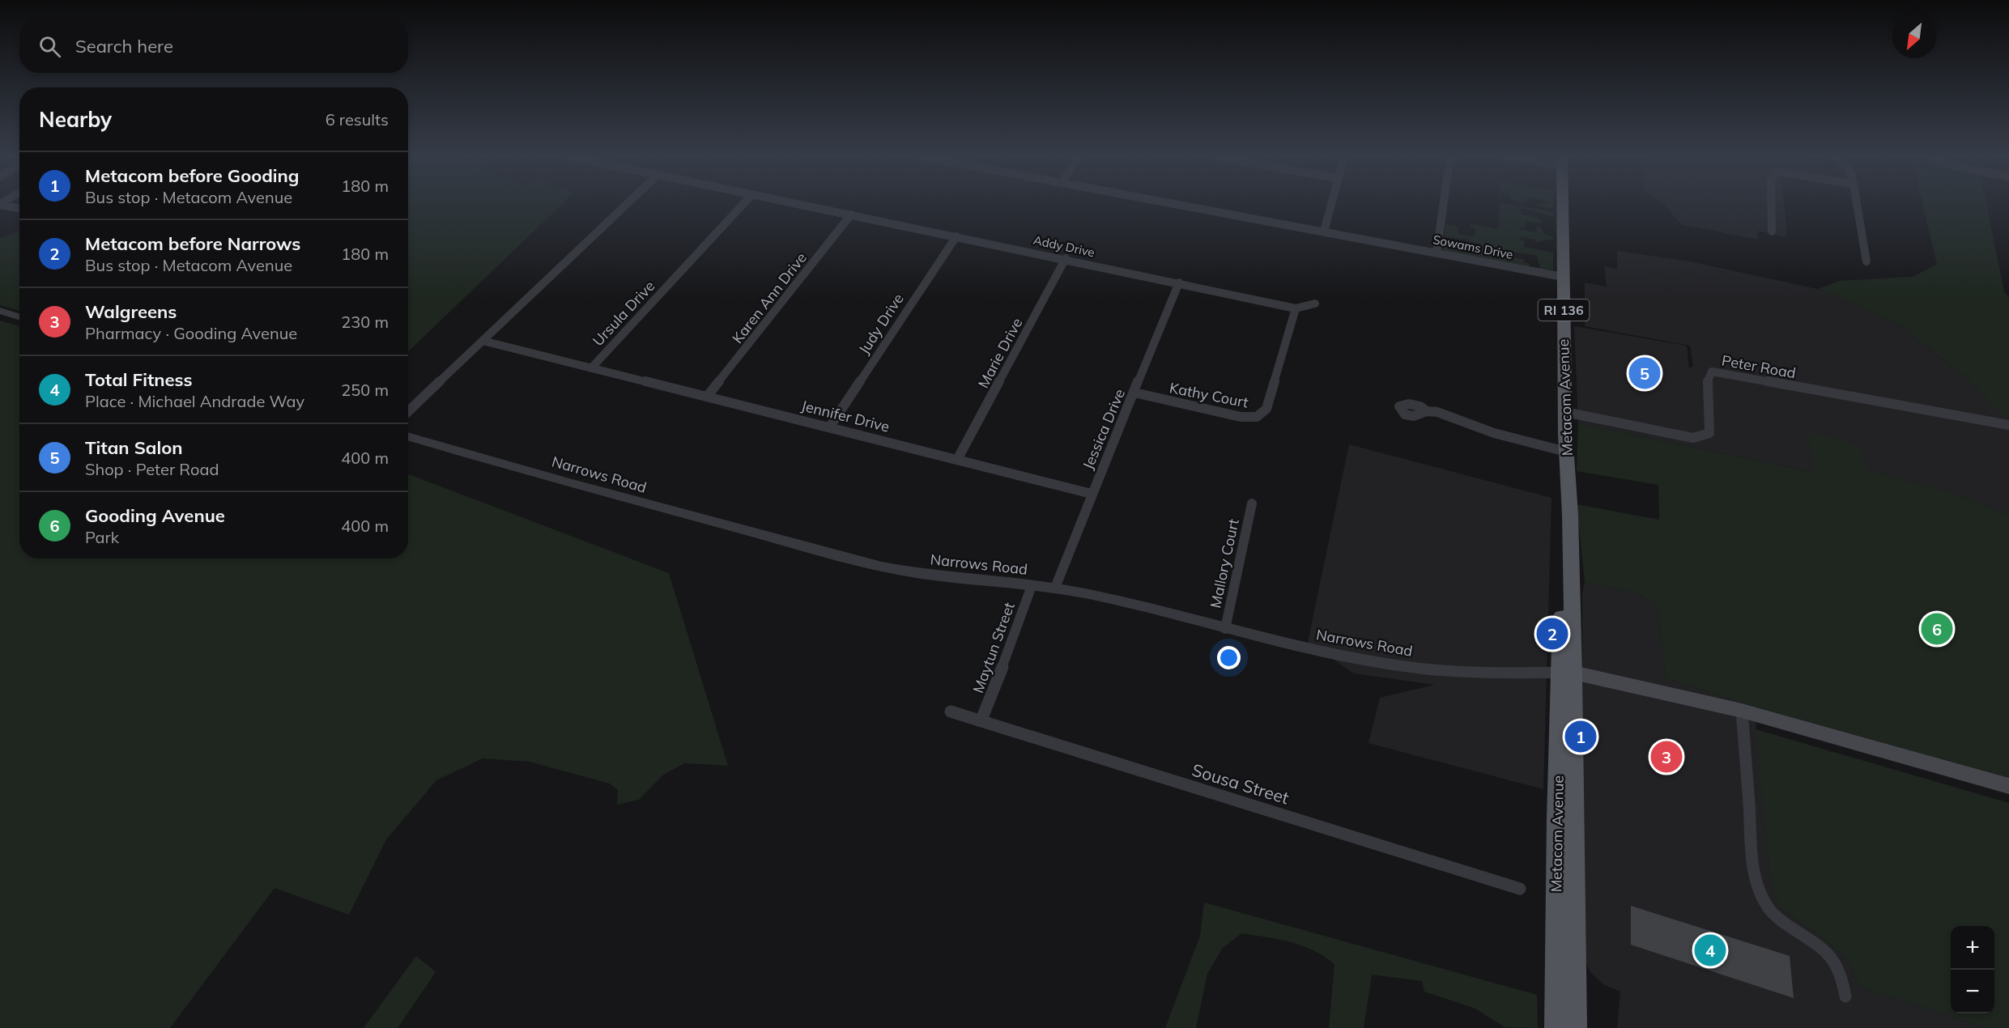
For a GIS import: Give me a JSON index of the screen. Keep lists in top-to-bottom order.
{
  "streets": {
    "main road": ["RI 136", "Metacom Avenue"],
    "street": [
      "Addy Drive",
      "Sowams Drive",
      "Karen Ann Drive",
      "Ursula Drive",
      "Judy Drive",
      "Marie Drive",
      "Peter Road",
      "Kathy Court",
      "Jennifer Drive",
      "Jessica Drive",
      "Narrows Road",
      "Mallory Court",
      "Maytun Street",
      "Sousa Street"
    ]
  },
  "crossings": [
    ["Addy Drive", "Karen Ann Drive"],
    ["Addy Drive", "Judy Drive"],
    ["Addy Drive", "Marie Drive"],
    ["Addy Drive", "Kathy Court"],
    ["Addy Drive", "Jessica Drive"],
    ["Sowams Drive", "Metacom Avenue"],
    ["Karen Ann Drive", "Jennifer Drive"],
    ["Ursula Drive", "Jennifer Drive"],
    ["Judy Drive", "Jennifer Drive"],
    ["Marie Drive", "Jennifer Drive"],
    ["Peter Road", "Metacom Avenue"],
    ["Kathy Court", "Jessica Drive"],
    ["Metacom Avenue", "Narrows Road"],
    ["Jennifer Drive", "Jessica Drive"],
    ["Jessica Drive", "Narrows Road"],
    ["Narrows Road", "Mallory Court"],
    ["Narrows Road", "Maytun Street"],
    ["Maytun Street", "Sousa Street"]
  ],
  "north": "bottom left",
  "page": {
    "search": "Search here",
    "heading": ["Nearby", "6 results"],
    "list": [
      {
        "mark": "1",
        "name": "Metacom before Gooding",
        "note": "Bus stop · Metacom Avenue",
        "value": "180 m"
      },
      {
        "mark": "2",
        "name": "Metacom before Narrows",
        "note": "Bus stop · Metacom Avenue",
        "value": "180 m"
      },
      {
        "mark": "3",
        "name": "Walgreens",
        "note": "Pharmacy · Gooding Avenue",
        "value": "230 m"
      },
      {
        "mark": "4",
        "name": "Total Fitness",
        "note": "Place · Michael Andrade Way",
        "value": "250 m"
      },
      {
        "mark": "5",
        "name": "Titan Salon",
        "note": "Shop · Peter Road",
        "value": "400 m"
      },
      {
        "mark": "6",
        "name": "Gooding Avenue",
        "note": "Park",
        "value": "400 m"
      }
    ],
    "pins": [
      "5",
      "6",
      "2",
      "1",
      "3",
      "4"
    ],
    "map_buttons": ["+", "−"]
  }
}
